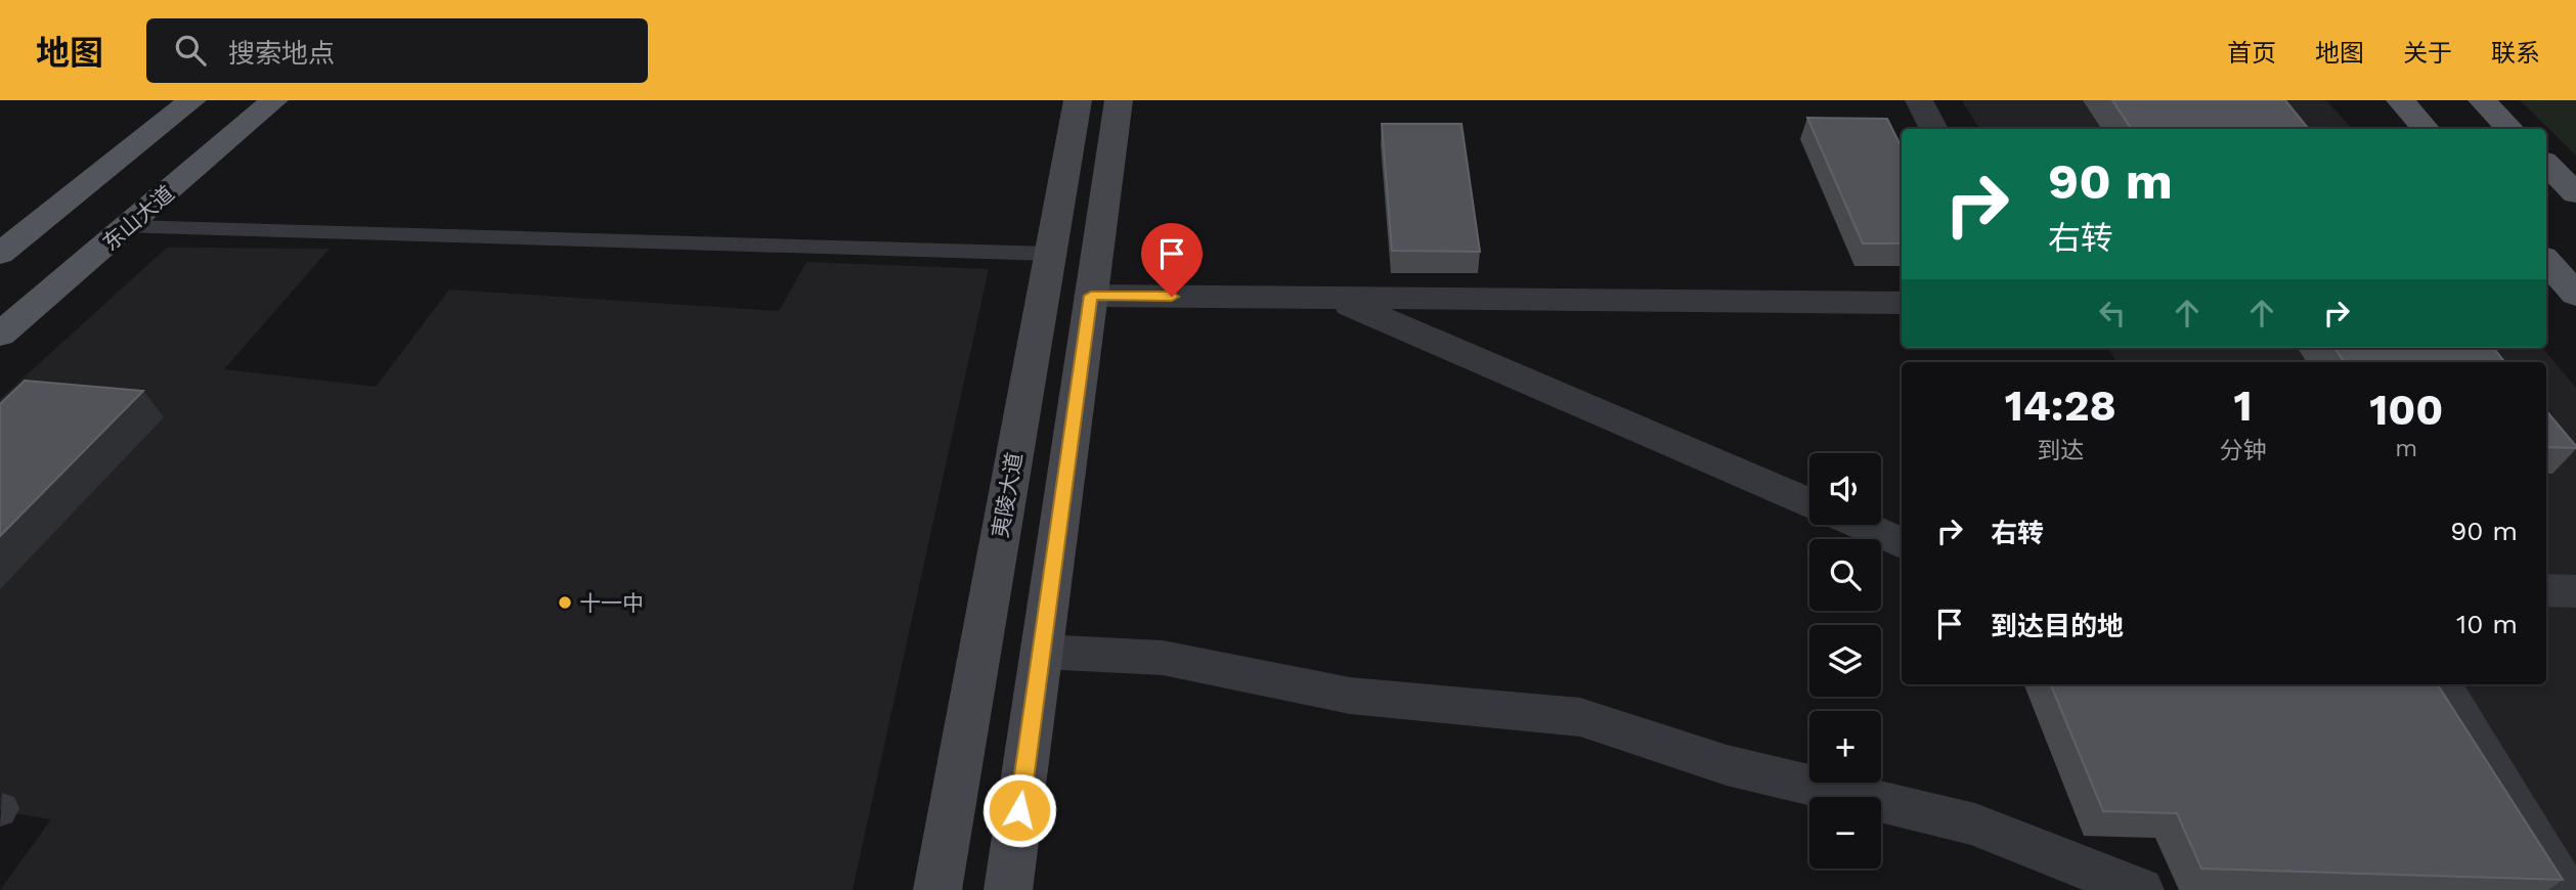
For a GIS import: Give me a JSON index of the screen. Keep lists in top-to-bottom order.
{
  "streets": {
    "main road": ["东山大道", "夷陵大道"]
  },
  "places": ["十一中"],
  "page": {
    "header": "地图",
    "search": "搜索地点",
    "nav": [
      "首页",
      "地图",
      "关于",
      "联系"
    ],
    "turn": ["90 m", "右转"],
    "eta": [
      "14:28",
      "到达",
      "1",
      "分钟",
      "100",
      "m"
    ],
    "map_buttons": ["+", "−"],
    "list": [
      {
        "name": "右转",
        "value": "90 m"
      },
      {
        "name": "到达目的地",
        "value": "10 m"
      }
    ]
  }
}
